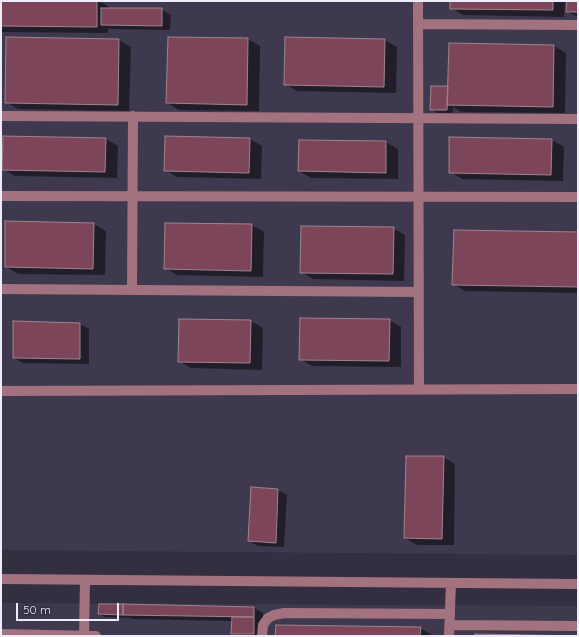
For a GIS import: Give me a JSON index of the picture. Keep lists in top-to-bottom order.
{
  "scale_bar": "50 m"
}
